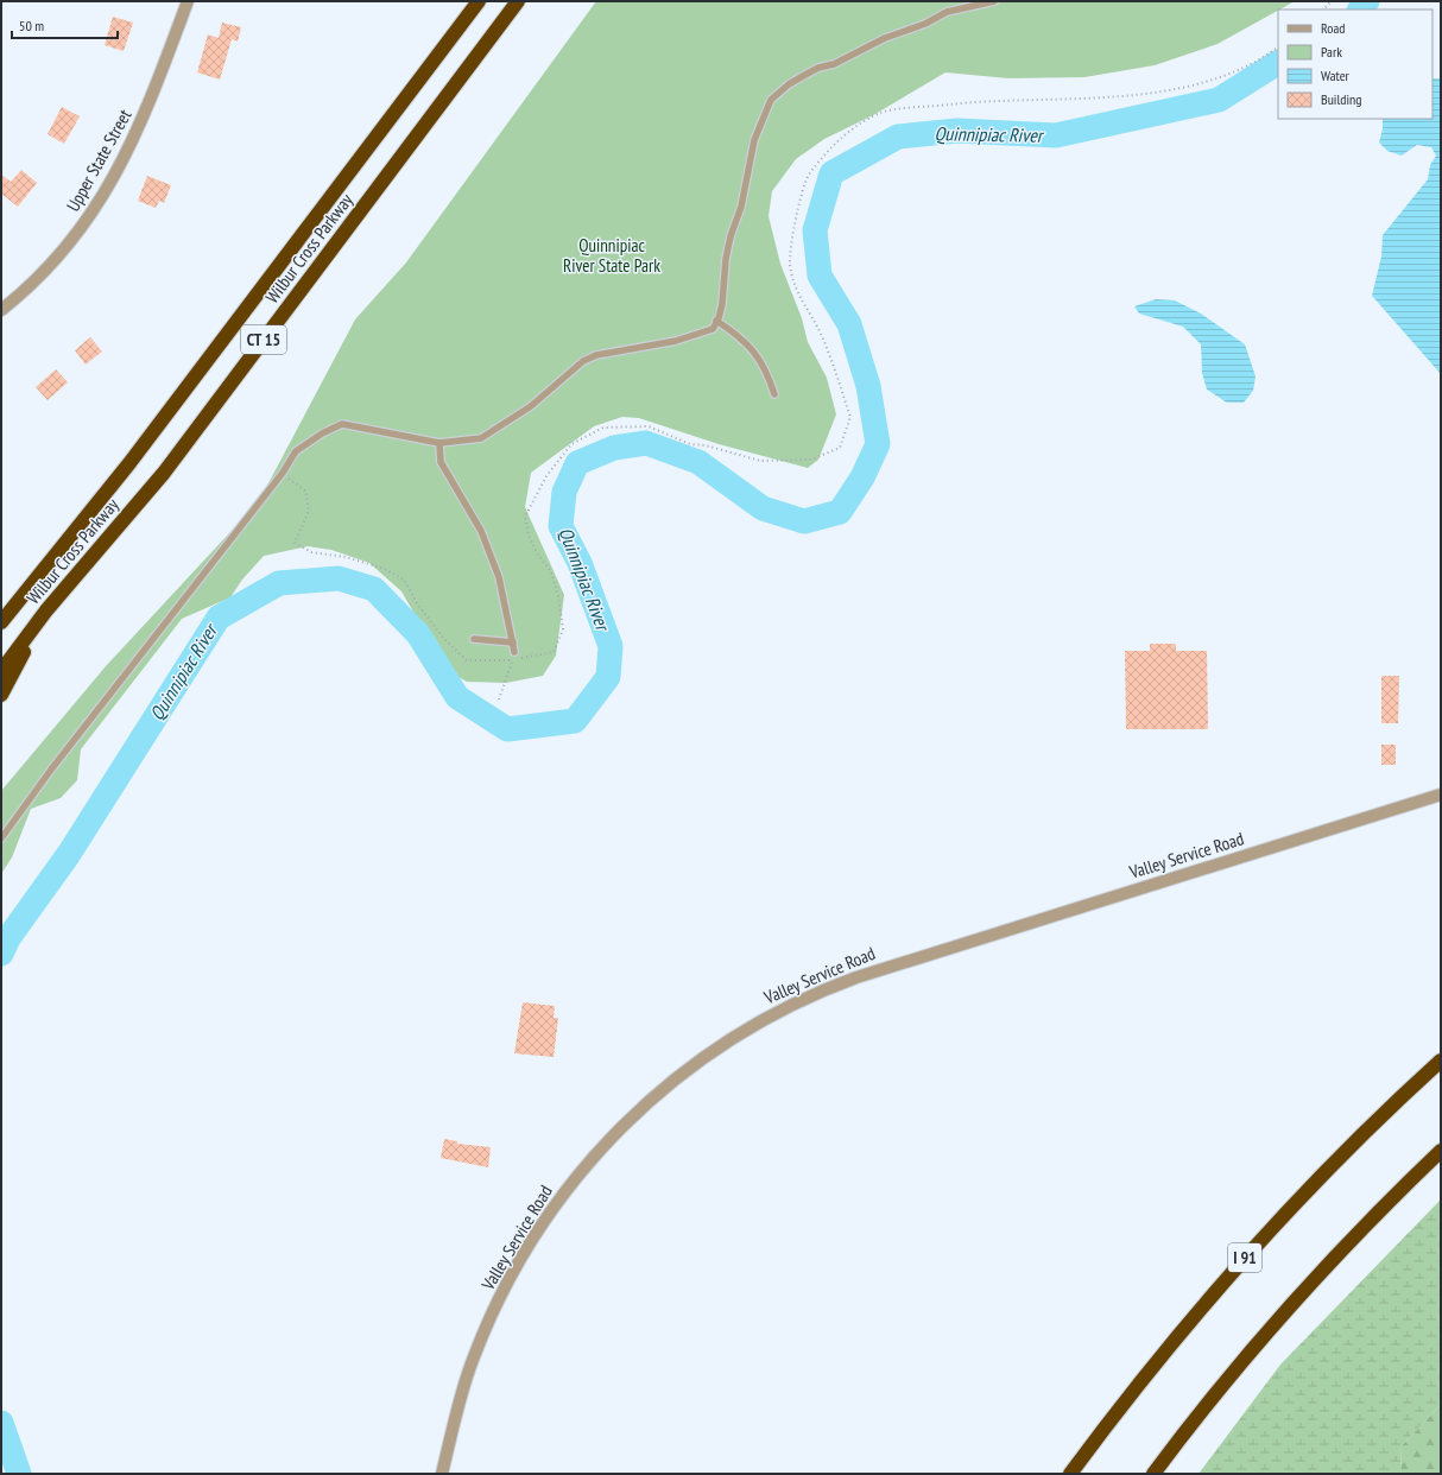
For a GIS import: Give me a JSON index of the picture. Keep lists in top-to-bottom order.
{
  "streets": {
    "highway": ["Wilbur Cross Parkway", "CT 15", "I 91"],
    "street": ["Upper State Street", "Valley Service Road"]
  },
  "water": ["Quinnipiac River"],
  "parks": ["Quinnipiac River State Park"],
  "legend": [
    "Road",
    "Park",
    "Water",
    "Building"
  ],
  "scale_bar": "50 m"
}
